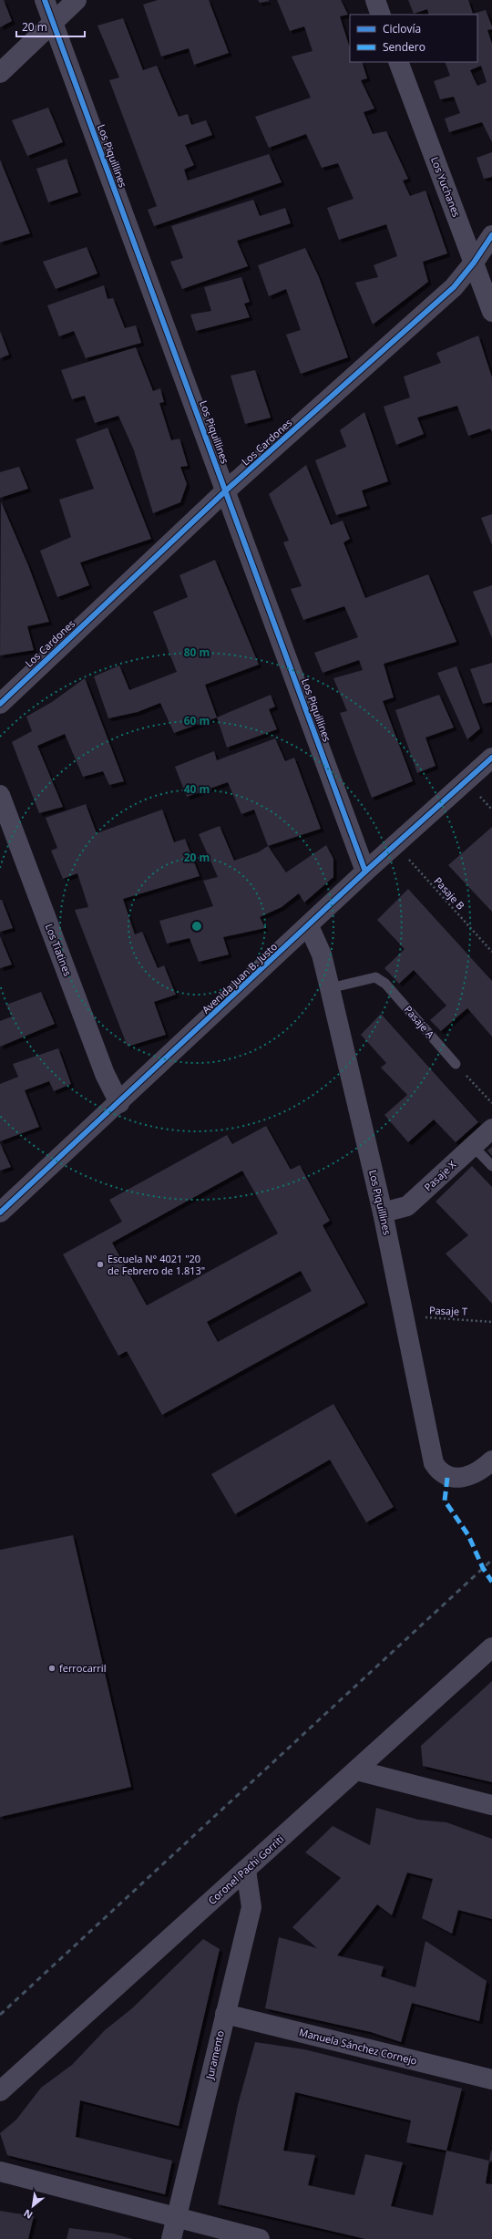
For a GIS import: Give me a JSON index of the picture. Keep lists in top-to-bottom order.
{
  "streets": {
    "street": [
      "Los Piquillines",
      "Los Yuchanes",
      "Los Cardones",
      "Los Tiatines",
      "Avenida Juan B. Justo",
      "Pasaje X",
      "Coronel Pachi Gorriti",
      "Manuela Sánchez Cornejo",
      "Juramento"
    ],
    "lane": ["Pasaje A"],
    "path": ["Pasaje B", "Pasaje T"]
  },
  "crossings": [
    ["Los Piquillines", "Los Cardones"],
    ["Los Piquillines", "Avenida Juan B. Justo"],
    ["Los Piquillines", "Pasaje A"],
    ["Los Piquillines", "Pasaje X"],
    ["Los Piquillines", "Pasaje T"],
    ["Los Yuchanes", "Los Cardones"],
    ["Pasaje B", "Avenida Juan B. Justo"],
    ["Los Tiatines", "Avenida Juan B. Justo"],
    ["Coronel Pachi Gorriti", "Juramento"],
    ["Manuela Sánchez Cornejo", "Juramento"]
  ],
  "places": ["Escuela N° 4021 \"20 de Febrero de 1.813\"", "ferrocarril"],
  "legend": ["Ciclovía", "Sendero"],
  "scale_bar": "20 m",
  "north": "bottom left",
  "rings": [
    "80 m",
    "60 m",
    "40 m",
    "20 m"
  ]
}
